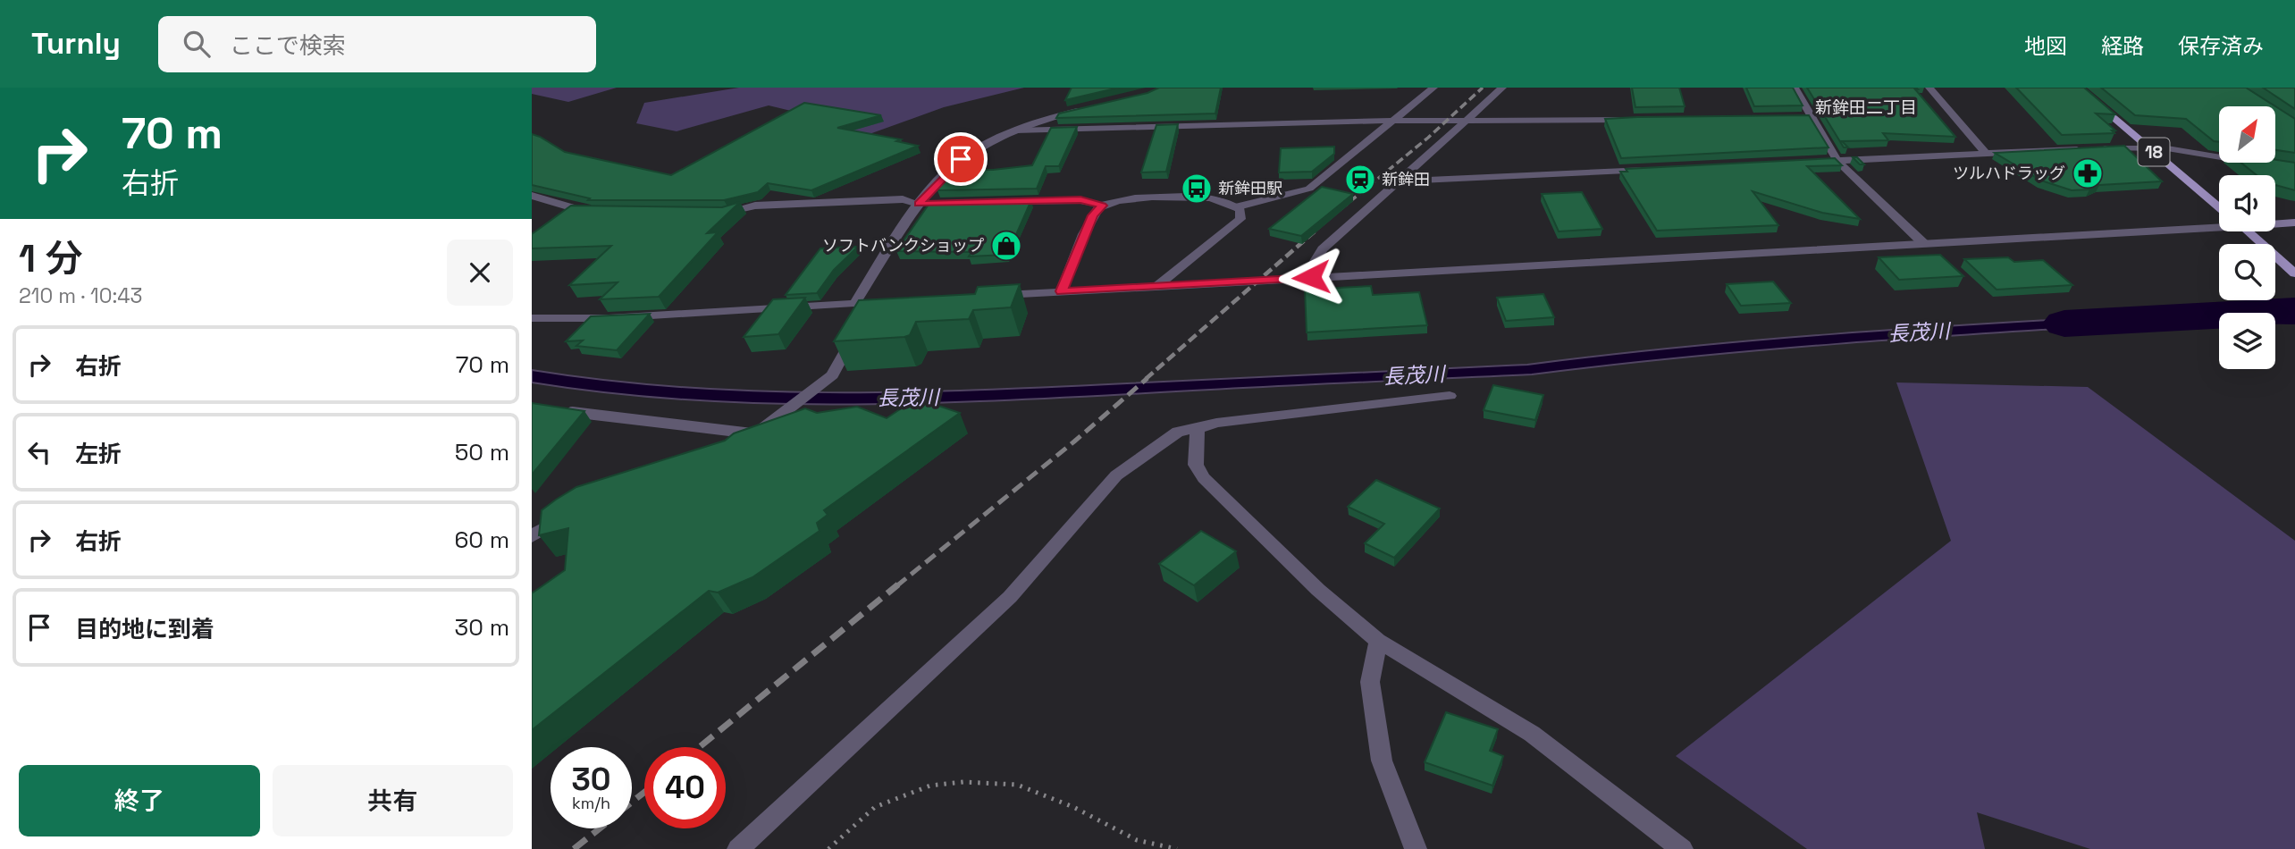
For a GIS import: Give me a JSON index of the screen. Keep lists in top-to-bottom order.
{
  "streets": {
    "main road": ["18"]
  },
  "districts": ["新鉾田二丁目"],
  "water": ["長茂川"],
  "places": {
    "pharmacy": ["ツルハドラッグ"],
    "station": ["新鉾田"],
    "bus stop": ["新鉾田駅"],
    "shop": ["ソフトバンクショップ"]
  },
  "north": "top right",
  "page": {
    "header": "Turnly",
    "search": "ここで検索",
    "nav": ["地図", "経路", "保存済み"],
    "turn": ["70 m", "右折"],
    "heading": ["1 分", "210 m · 10:43"],
    "list": [
      {
        "name": "右折",
        "value": "70 m"
      },
      {
        "name": "左折",
        "value": "50 m"
      },
      {
        "name": "右折",
        "value": "60 m"
      },
      {
        "name": "目的地に到着",
        "value": "30 m"
      }
    ],
    "speed": "30 km/h",
    "limit": "40",
    "buttons": ["終了", "共有"]
  }
}
